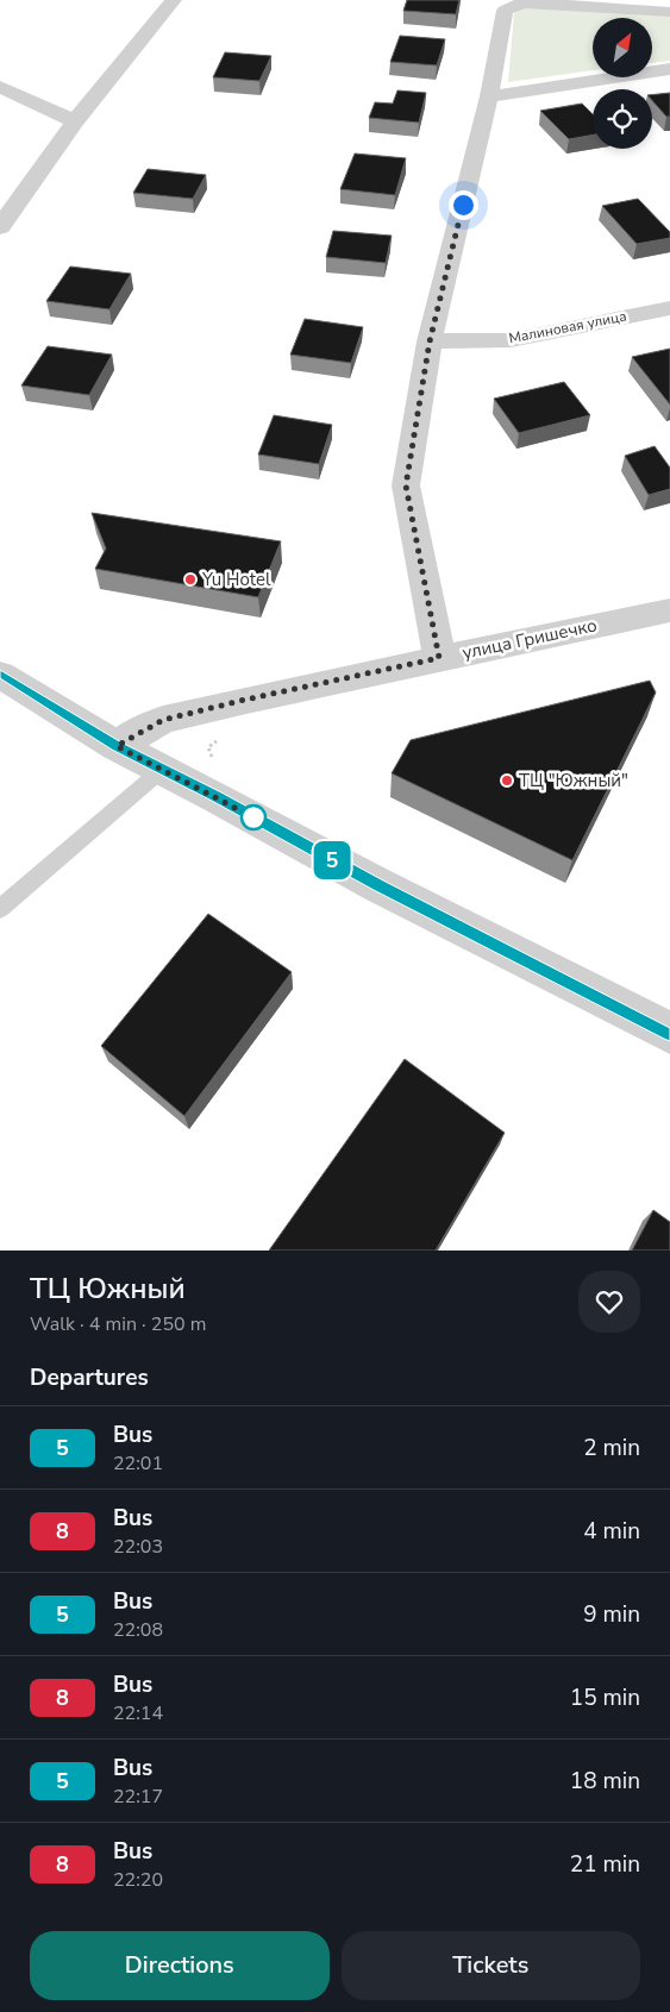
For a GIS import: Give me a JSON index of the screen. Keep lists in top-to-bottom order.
{
  "streets": {
    "street": ["Малиновая улица", "улица Гришечко"]
  },
  "places": ["Yu Hotel", "ТЦ \"Южный\""],
  "lines": ["bus line 5"],
  "north": "top right",
  "page": {
    "on_map": "5",
    "heading": [
      ["ТЦ Южный", "Walk · 4 min · 250 m"],
      "Departures"
    ],
    "list": [
      {
        "mark": "5",
        "name": "Bus",
        "note": "22:01",
        "value": "2 min"
      },
      {
        "mark": "8",
        "name": "Bus",
        "note": "22:03",
        "value": "4 min"
      },
      {
        "mark": "5",
        "name": "Bus",
        "note": "22:08",
        "value": "9 min"
      },
      {
        "mark": "8",
        "name": "Bus",
        "note": "22:14",
        "value": "15 min"
      },
      {
        "mark": "5",
        "name": "Bus",
        "note": "22:17",
        "value": "18 min"
      },
      {
        "mark": "8",
        "name": "Bus",
        "note": "22:20",
        "value": "21 min"
      }
    ],
    "buttons": ["Directions", "Tickets"]
  }
}
